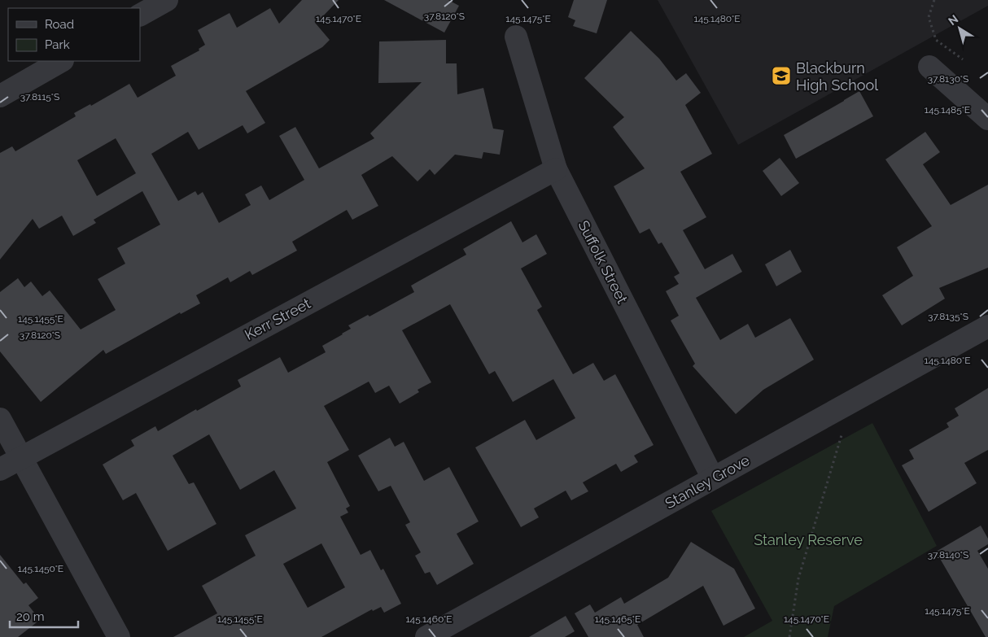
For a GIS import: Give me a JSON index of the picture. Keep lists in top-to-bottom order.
{
  "streets": {
    "street": ["Suffolk Street", "Kerr Street", "Stanley Grove"]
  },
  "crossings": [
    ["Suffolk Street", "Kerr Street"],
    ["Suffolk Street", "Stanley Grove"]
  ],
  "parks": ["Stanley Reserve"],
  "places": {
    "school or university": ["Blackburn High School"]
  },
  "legend": ["Road", "Park"],
  "scale_bar": "20 m",
  "north": "top left",
  "coordinates": [
    "37.8120°S",
    "145.1470°E",
    "145.1475°E",
    "145.1480°E",
    "37.8130°S",
    "37.8115°S",
    "145.1485°E",
    "37.8135°S",
    "145.1455°E",
    "37.8140°S",
    "145.1450°E",
    "145.1460°E",
    "145.1465°E"
  ]
}
